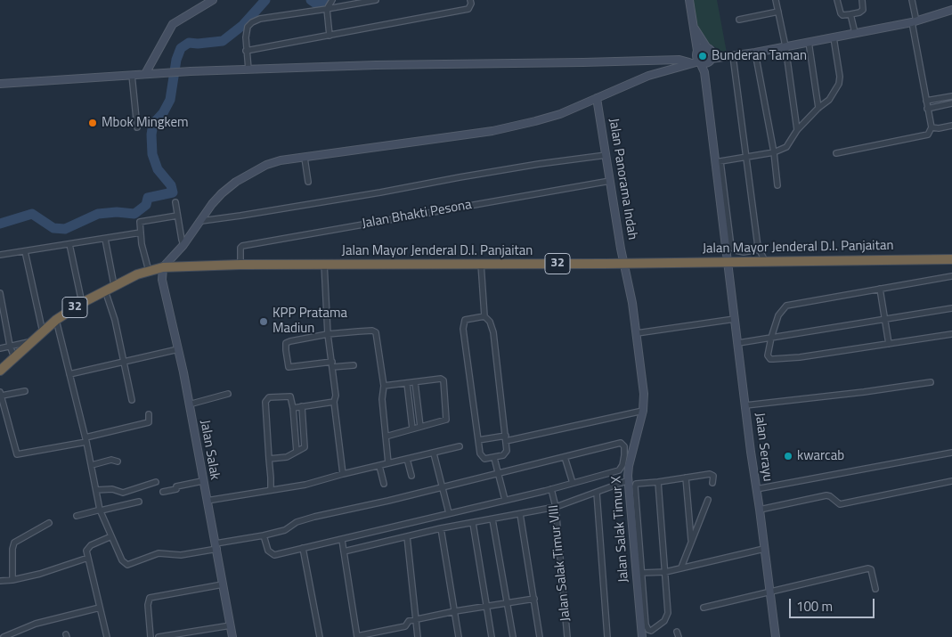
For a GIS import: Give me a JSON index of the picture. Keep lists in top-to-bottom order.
{
  "streets": {
    "highway": ["Jalan Mayor Jenderal D.I. Panjaitan", "32"],
    "street": [
      "Jalan Panorama Indah",
      "Jalan Bhakti Pesona",
      "Jalan Serayu",
      "Jalan Salak",
      "Jalan Salak Timur X",
      "Jalan Salak Timur VIII"
    ]
  },
  "crossings": [
    ["Jalan Panorama Indah", "Jalan Bhakti Pesona"],
    ["Jalan Panorama Indah", "Jalan Mayor Jenderal D.I. Panjaitan"],
    ["Jalan Panorama Indah", "Jalan Salak Timur X"],
    ["Jalan Bhakti Pesona", "Jalan Mayor Jenderal D.I. Panjaitan"],
    ["Jalan Mayor Jenderal D.I. Panjaitan", "32"],
    ["Jalan Mayor Jenderal D.I. Panjaitan", "Jalan Serayu"],
    ["Jalan Mayor Jenderal D.I. Panjaitan", "Jalan Salak"],
    ["Jalan Mayor Jenderal D.I. Panjaitan", "Jalan Salak Timur X"],
    ["32", "Jalan Salak"]
  ],
  "places": [
    "Bunderan Taman",
    "Mbok Mingkem",
    "KPP Pratama Madiun",
    "kwarcab"
  ],
  "scale_bar": "100 m"
}
